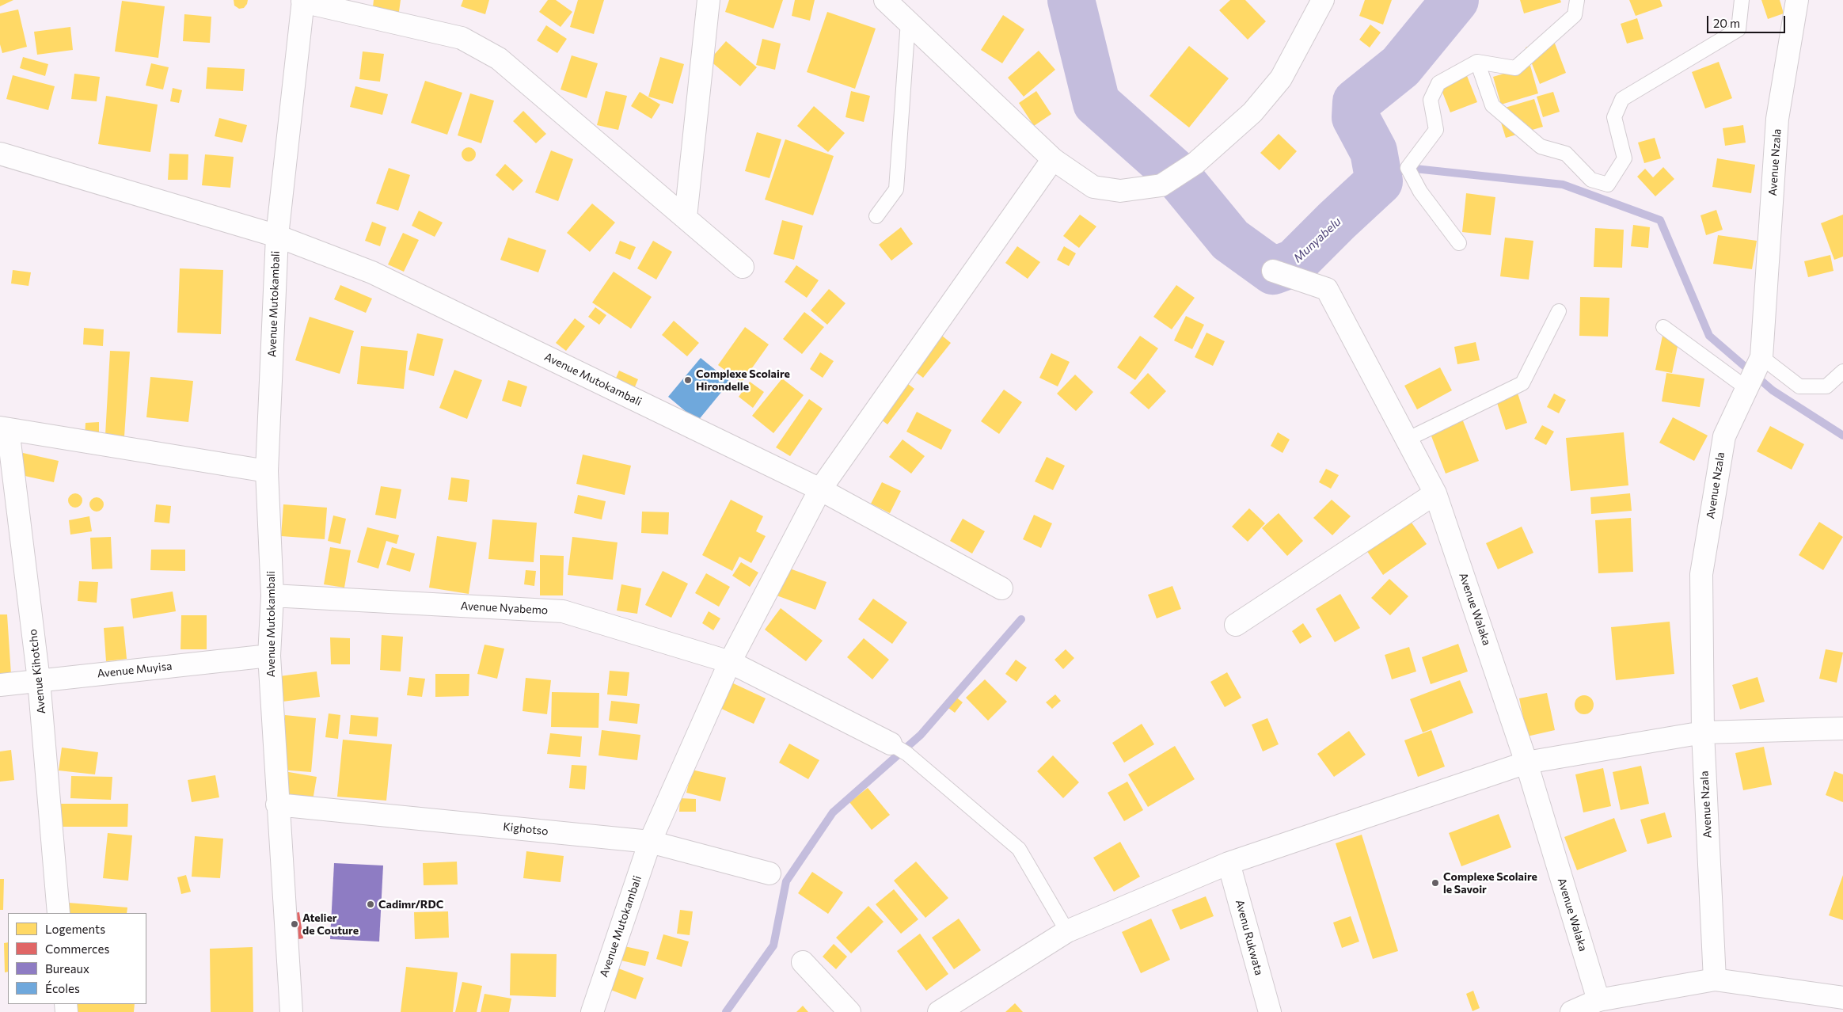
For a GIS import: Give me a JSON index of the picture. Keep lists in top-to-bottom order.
{
  "streets": {
    "main road": [
      "Avenue Nzala",
      "Avenue Mutokambali",
      "Avenue Nyabemo",
      "Avenue Walaka",
      "Avenue Muyisa",
      "Avenue Kihotcho",
      "Kighotso",
      "Avenu Rukwata"
    ]
  },
  "crossings": [
    ["Avenue Mutokambali", "Avenue Nyabemo"],
    ["Avenue Mutokambali", "Avenue Muyisa"],
    ["Avenue Mutokambali", "Kighotso"],
    ["Avenue Muyisa", "Avenue Kihotcho"]
  ],
  "water": ["Munyabelu"],
  "places": [
    "Complexe Scolaire Hirondelle",
    "Complexe Scolaire le Savoir",
    "Cadimr/RDC",
    "Atelier de Couture"
  ],
  "legend": [
    "Logements",
    "Commerces",
    "Bureaux",
    "Écoles"
  ],
  "scale_bar": "20 m"
}
